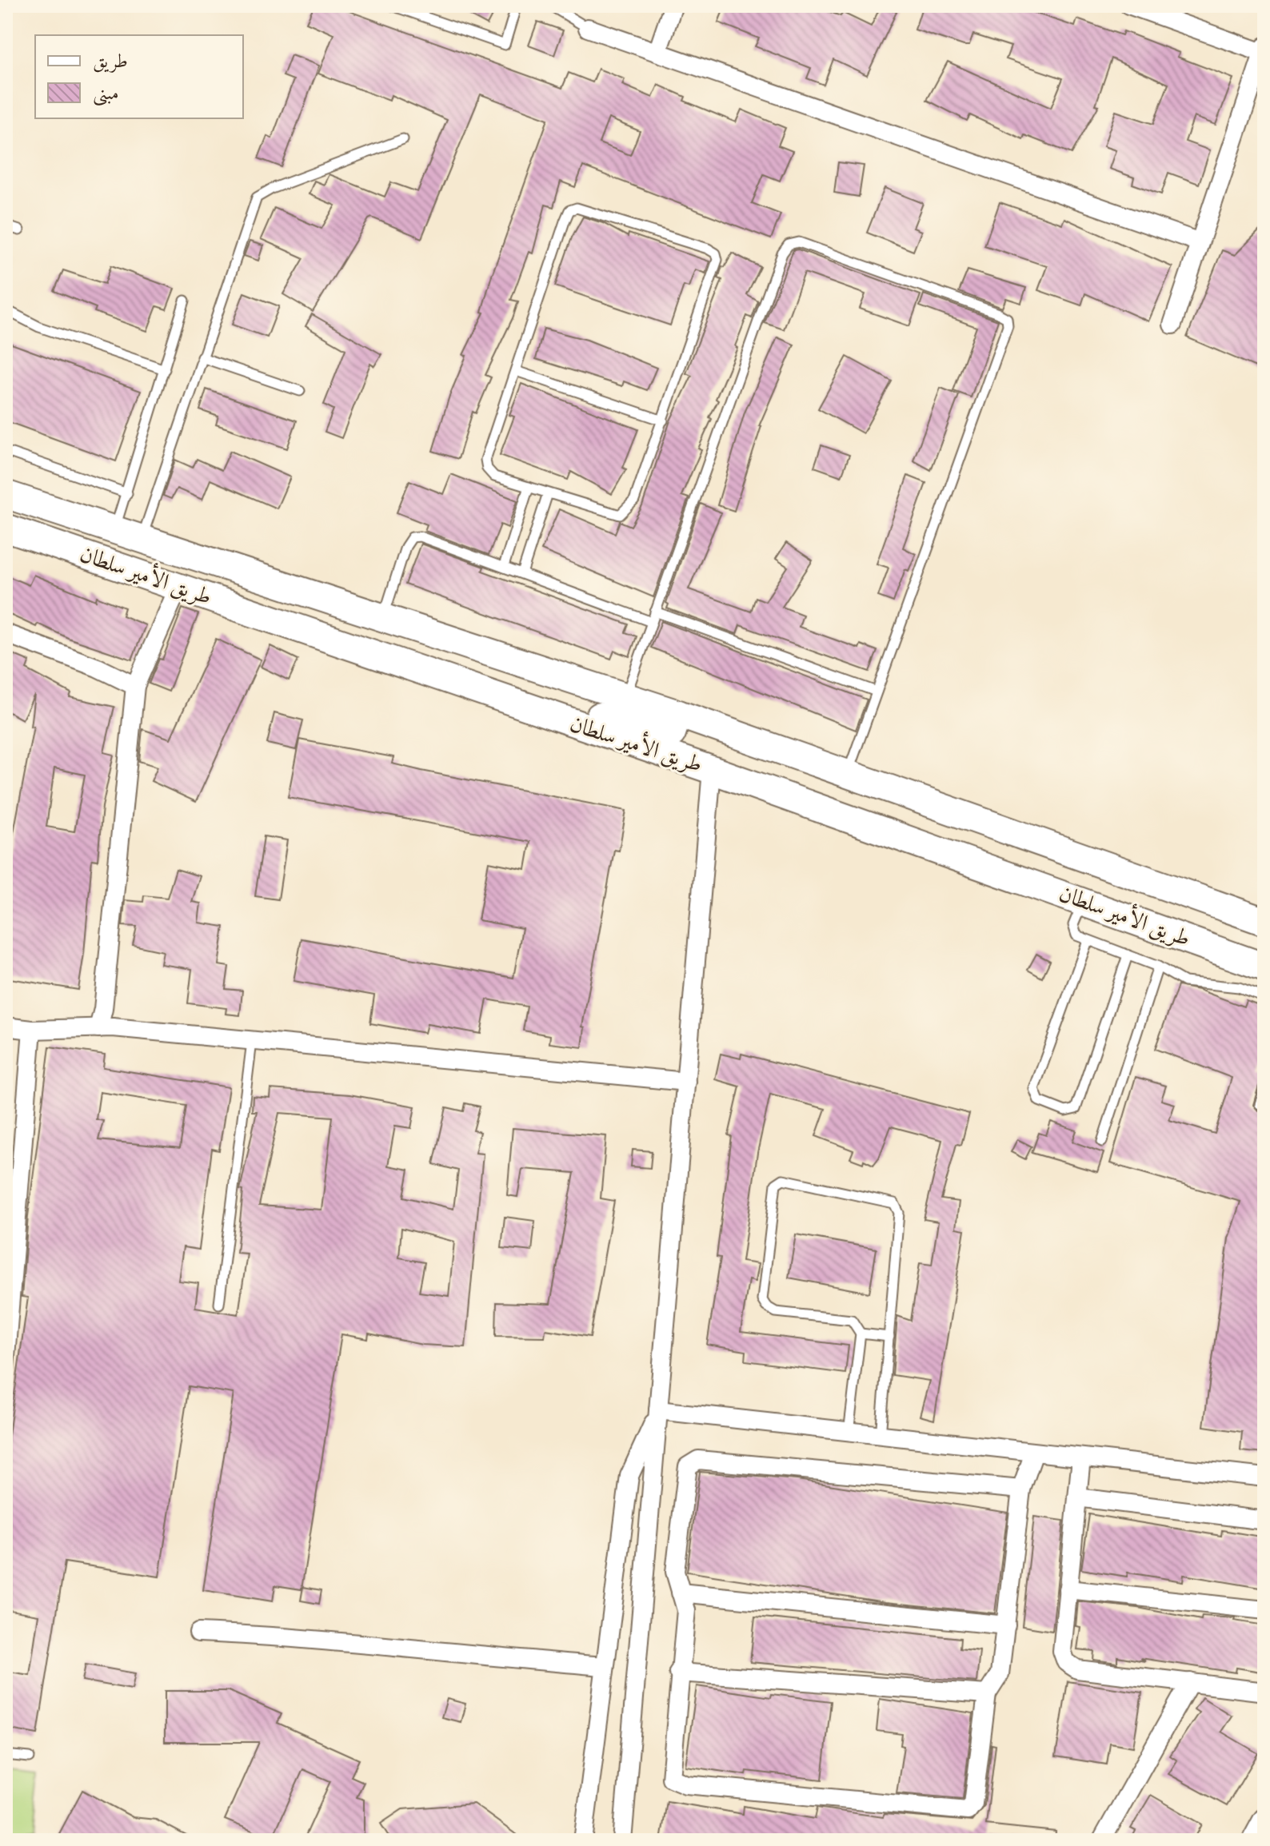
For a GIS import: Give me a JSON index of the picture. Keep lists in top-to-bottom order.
{
  "streets": {
    "main road": ["طريق الأمير سلطان"]
  },
  "legend": ["طريق", "مبنى"]
}
